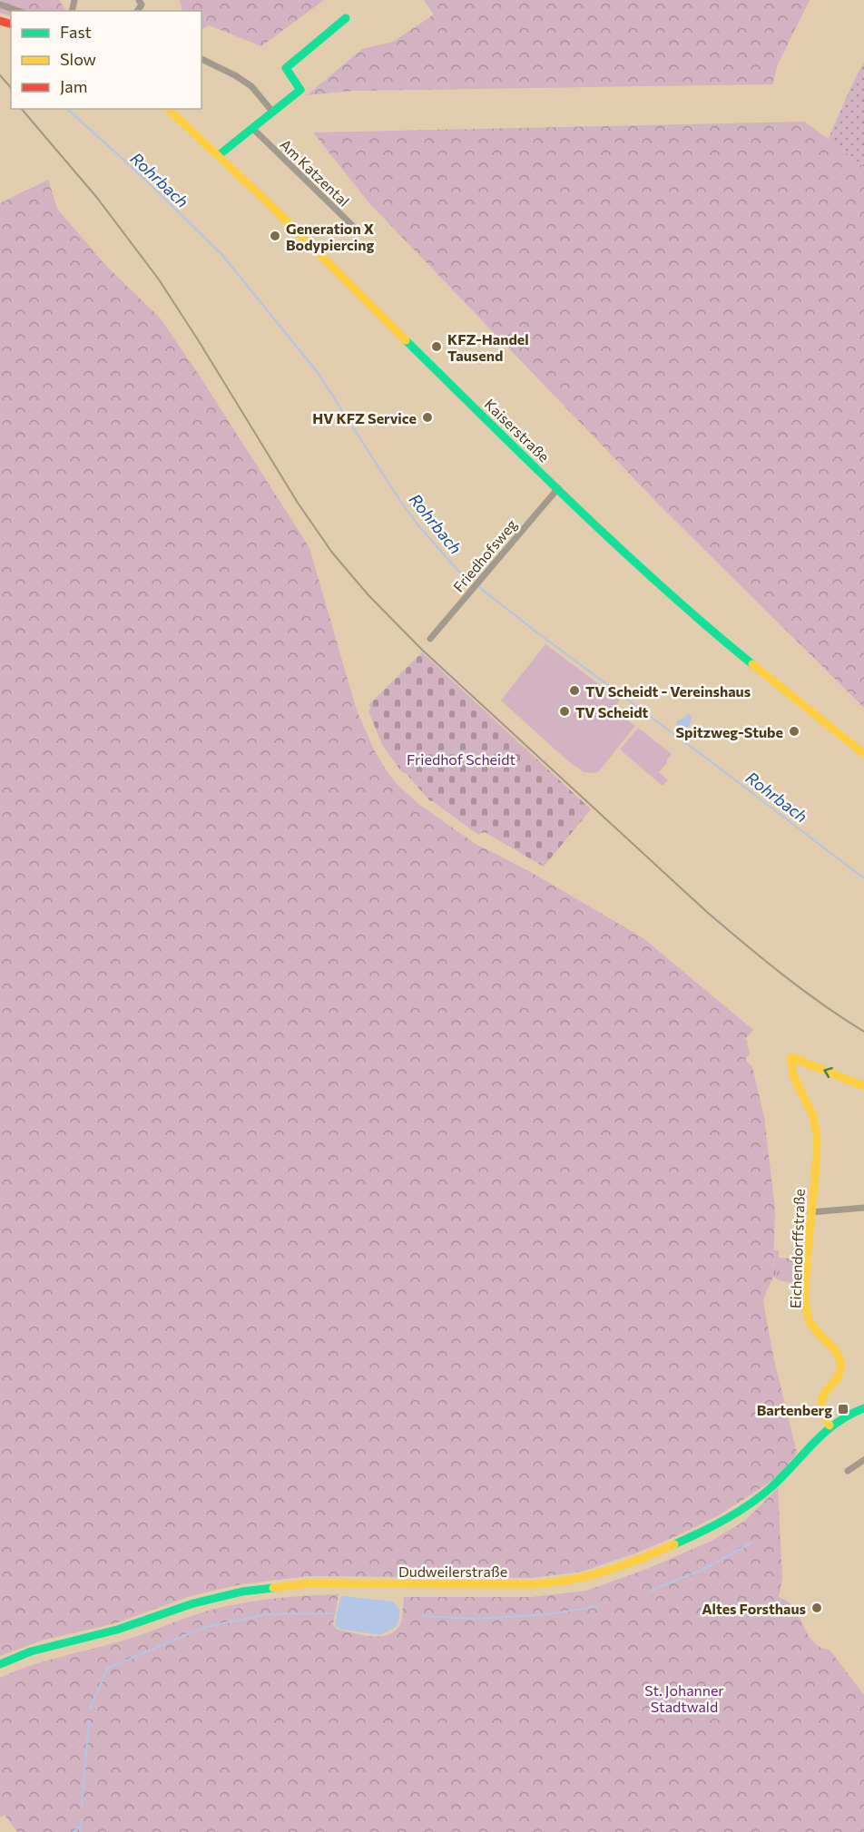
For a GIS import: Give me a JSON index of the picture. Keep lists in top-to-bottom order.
{
  "streets": {
    "street": [
      "Am Katzental",
      "Kaiserstraße",
      "Friedhofsweg",
      "Eichendorffstraße",
      "Dudweilerstraße"
    ]
  },
  "crossings": [
    ["Kaiserstraße", "Friedhofsweg"],
    ["Eichendorffstraße", "Dudweilerstraße"]
  ],
  "water": ["Rohrbach"],
  "parks": ["Friedhof Scheidt", "St. Johanner Stadtwald"],
  "places": {
    "other": [
      "Generation X Bodypiercing",
      "KFZ-Handel Tausend",
      "HV KFZ Service",
      "TV Scheidt - Vereinshaus",
      "TV Scheidt",
      "Spitzweg-Stube",
      "Altes Forsthaus"
    ],
    "transit": ["Bartenberg"]
  },
  "legend": ["Fast", "Slow", "Jam"]
}
